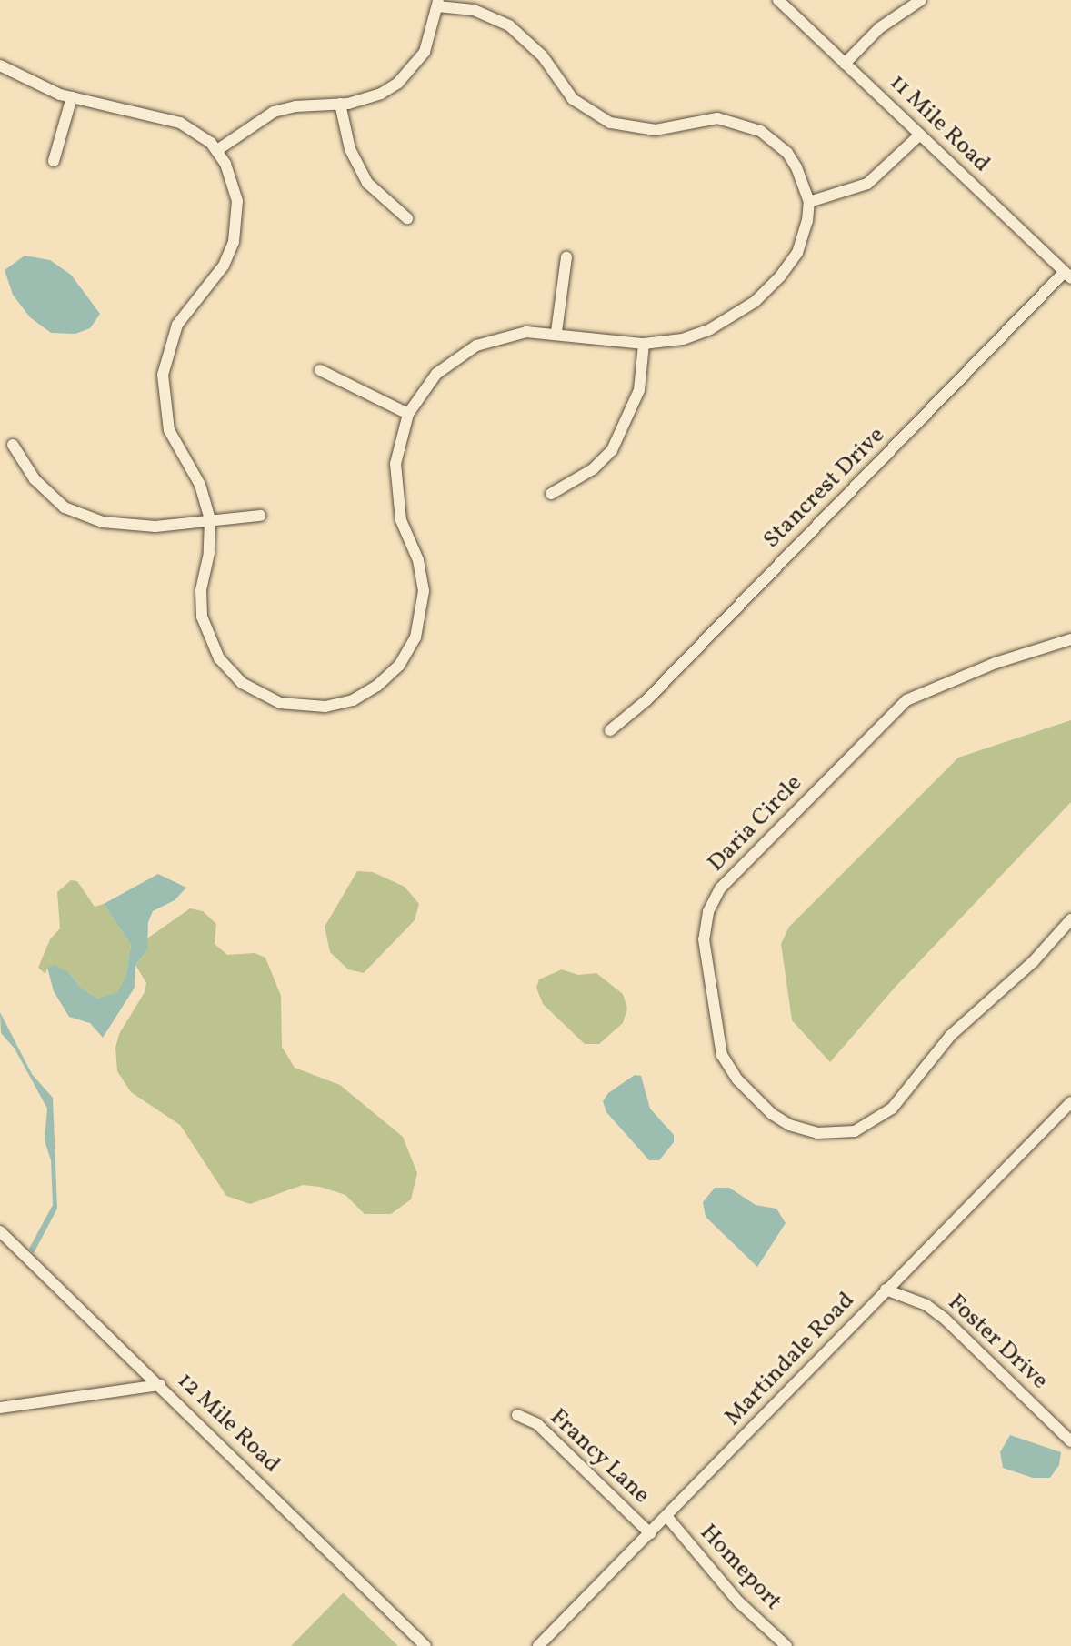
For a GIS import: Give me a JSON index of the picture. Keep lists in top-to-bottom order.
{
  "streets": {
    "street": [
      "11 Mile Road",
      "Stancrest Drive",
      "Daria Circle",
      "Foster Drive",
      "Martindale Road",
      "12 Mile Road",
      "Francy Lane",
      "Homeport"
    ]
  },
  "crossings": [
    ["11 Mile Road", "Stancrest Drive"],
    ["Foster Drive", "Martindale Road"],
    ["Martindale Road", "Francy Lane"],
    ["Martindale Road", "Homeport"]
  ]
}
